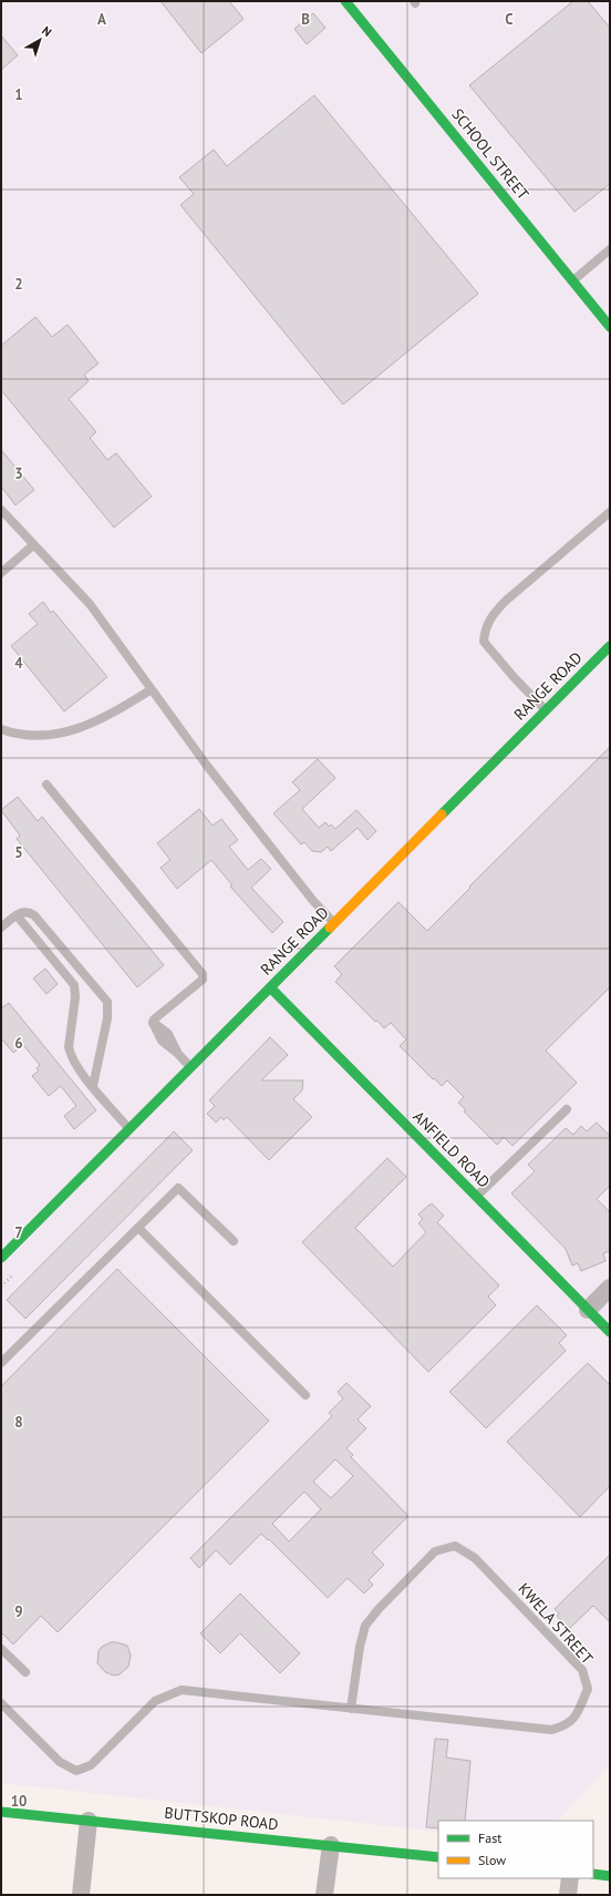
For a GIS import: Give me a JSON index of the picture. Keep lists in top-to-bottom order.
{
  "streets": {
    "street": [
      "SCHOOL STREET",
      "RANGE ROAD",
      "ANFIELD ROAD",
      "BUTTSKOP ROAD"
    ],
    "lane": ["KWELA STREET"]
  },
  "crossings": [
    ["RANGE ROAD", "ANFIELD ROAD"]
  ],
  "legend": ["Fast", "Slow"],
  "north": "top right",
  "grid": {
    "columns": ["A", "B", "C"],
    "rows": [
      "1",
      "2",
      "3",
      "4",
      "5",
      "6",
      "7",
      "8",
      "9",
      "10"
    ]
  }
}
